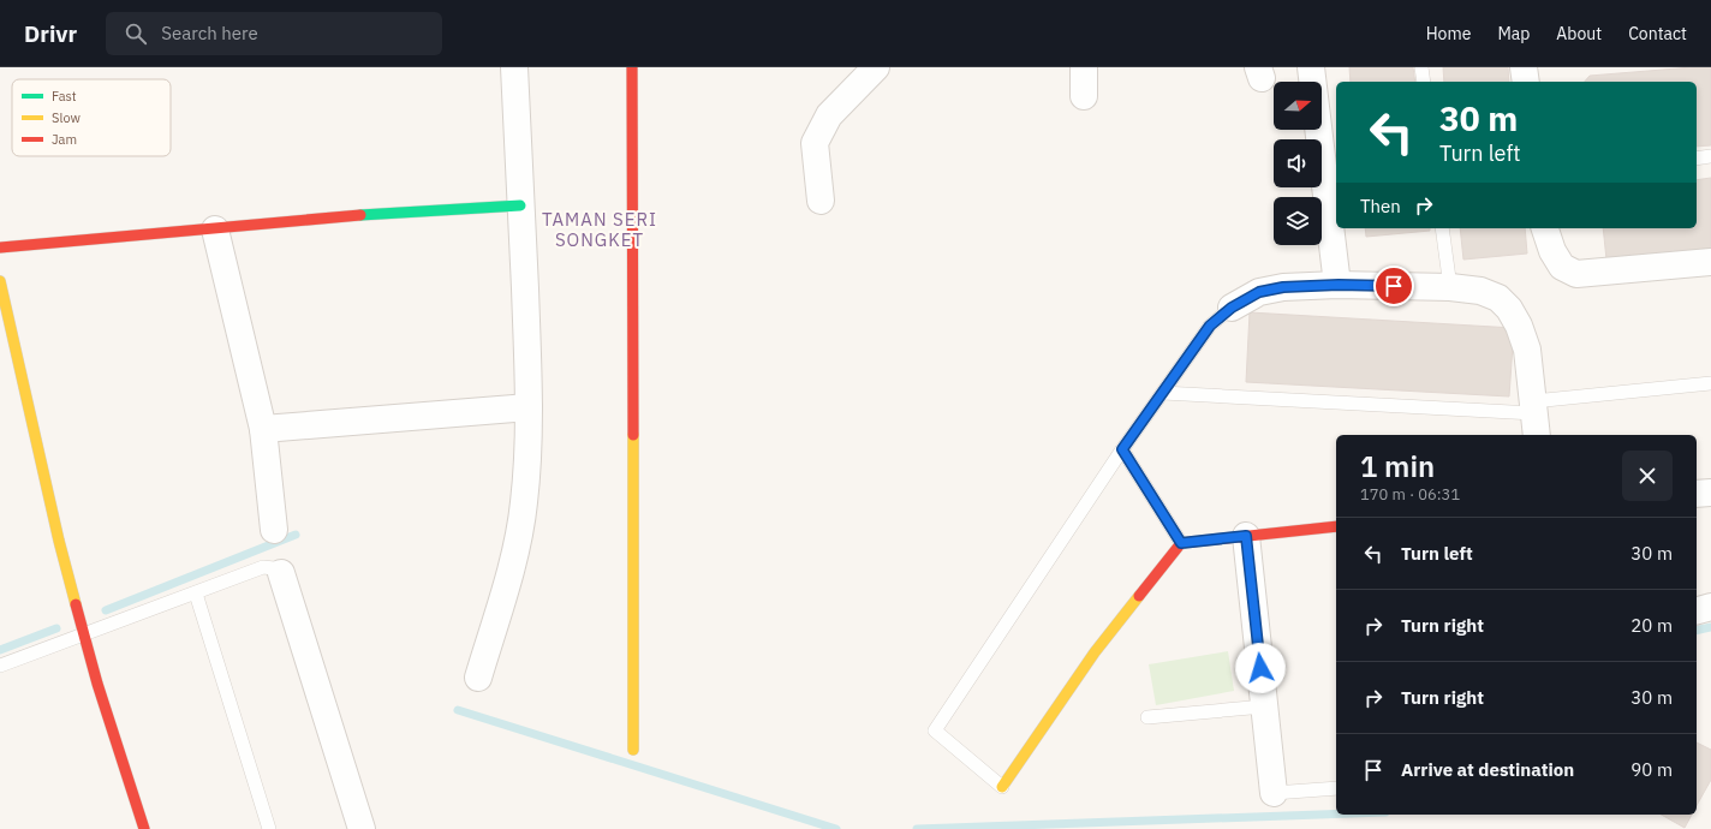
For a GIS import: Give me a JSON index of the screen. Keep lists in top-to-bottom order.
{
  "districts": ["TAMAN SERI SONGKET"],
  "legend": ["Fast", "Slow", "Jam"],
  "north": "right",
  "page": {
    "header": "Drivr",
    "search": "Search here",
    "nav": [
      "Home",
      "Map",
      "About",
      "Contact"
    ],
    "turn": ["30 m", "Turn left"],
    "then": "Then",
    "heading": ["1 min", "170 m · 06:31"],
    "list": [
      {
        "name": "Turn left",
        "value": "30 m"
      },
      {
        "name": "Turn right",
        "value": "20 m"
      },
      {
        "name": "Turn right",
        "value": "30 m"
      },
      {
        "name": "Arrive at destination",
        "value": "90 m"
      }
    ]
  }
}
